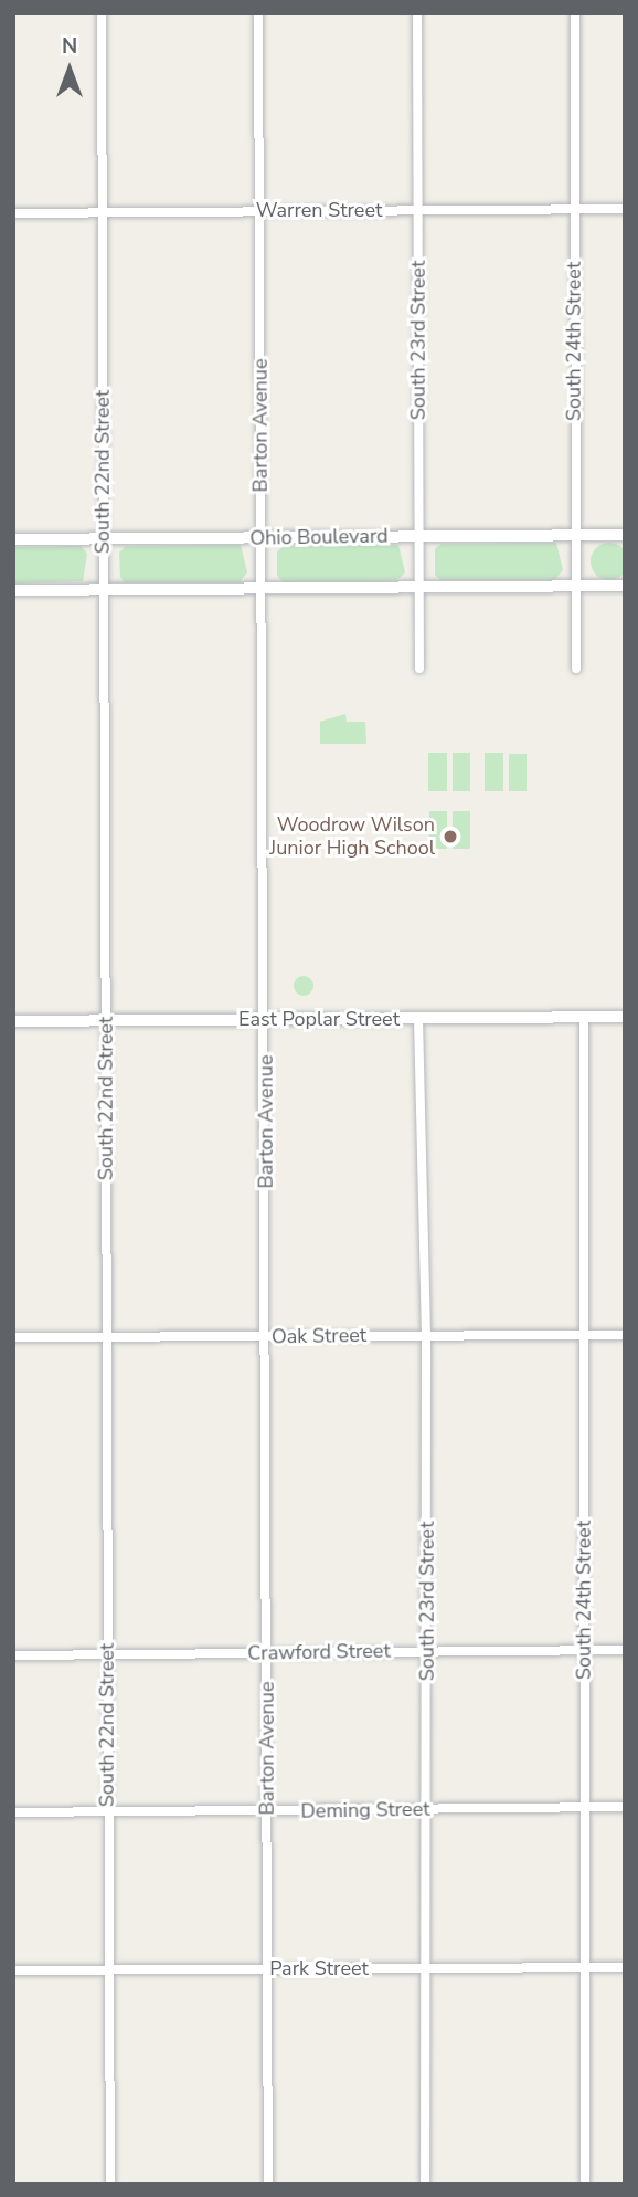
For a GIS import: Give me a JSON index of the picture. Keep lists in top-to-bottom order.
{
  "streets": {
    "main road": ["East Poplar Street"],
    "street": [
      "Warren Street",
      "South 23rd Street",
      "South 24th Street",
      "Barton Avenue",
      "South 22nd Street",
      "Ohio Boulevard",
      "Oak Street",
      "Crawford Street",
      "Deming Street",
      "Park Street"
    ]
  },
  "crossings": [
    ["Warren Street", "South 23rd Street"],
    ["Warren Street", "South 24th Street"],
    ["Warren Street", "Barton Avenue"],
    ["Warren Street", "South 22nd Street"],
    ["South 23rd Street", "Ohio Boulevard"],
    ["South 23rd Street", "East Poplar Street"],
    ["South 23rd Street", "Oak Street"],
    ["South 23rd Street", "Crawford Street"],
    ["South 23rd Street", "Deming Street"],
    ["South 23rd Street", "Park Street"],
    ["South 24th Street", "Ohio Boulevard"],
    ["South 24th Street", "East Poplar Street"],
    ["South 24th Street", "Oak Street"],
    ["South 24th Street", "Crawford Street"],
    ["South 24th Street", "Deming Street"],
    ["South 24th Street", "Park Street"],
    ["Barton Avenue", "Ohio Boulevard"],
    ["Barton Avenue", "East Poplar Street"],
    ["Barton Avenue", "Oak Street"],
    ["Barton Avenue", "Crawford Street"],
    ["Barton Avenue", "Deming Street"],
    ["Barton Avenue", "Park Street"],
    ["South 22nd Street", "Ohio Boulevard"],
    ["South 22nd Street", "East Poplar Street"],
    ["South 22nd Street", "Oak Street"],
    ["South 22nd Street", "Crawford Street"],
    ["South 22nd Street", "Deming Street"],
    ["South 22nd Street", "Park Street"]
  ],
  "places": ["Woodrow Wilson Junior High School"],
  "north": "top"
}
